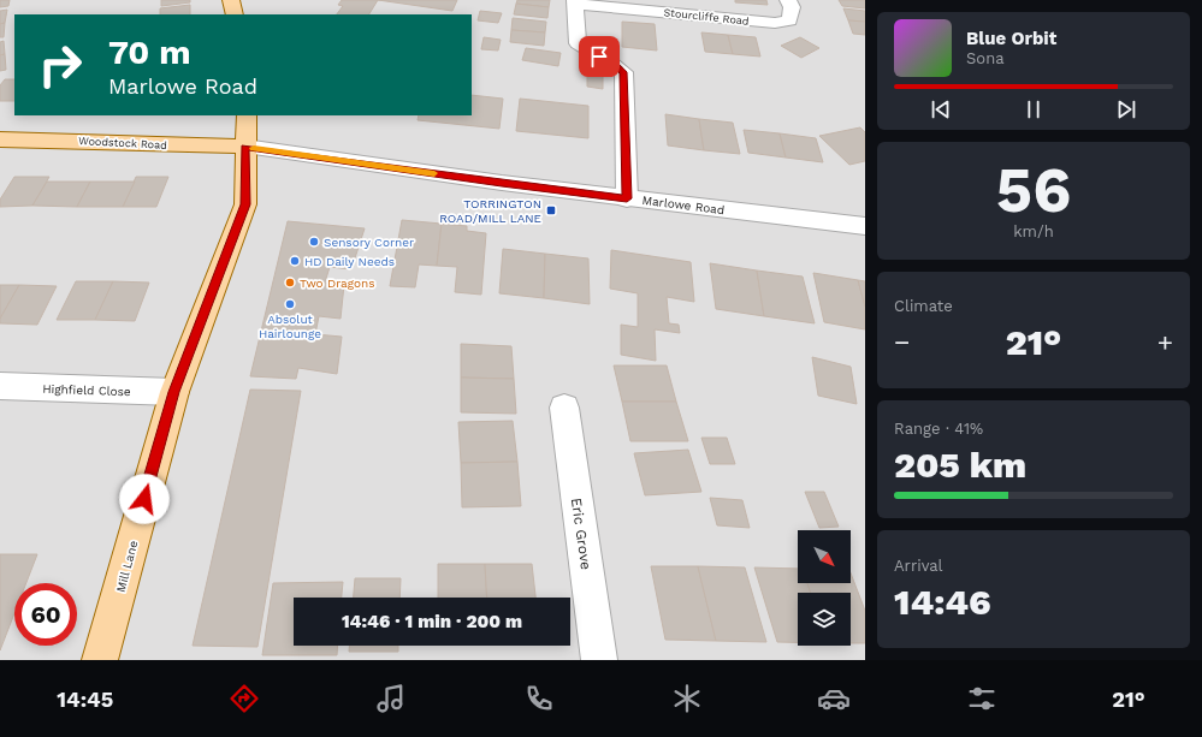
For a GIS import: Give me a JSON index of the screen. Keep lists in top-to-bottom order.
{
  "streets": {
    "main road": ["Woodstock Road", "Mill Lane"],
    "street": [
      "Stourcliffe Road",
      "Marlowe Road",
      "Highfield Close",
      "Eric Grove"
    ]
  },
  "crossings": [
    ["Woodstock Road", "Marlowe Road"],
    ["Woodstock Road", "Mill Lane"],
    ["Marlowe Road", "Mill Lane"],
    ["Highfield Close", "Mill Lane"]
  ],
  "places": {
    "transit": ["TORRINGTON ROAD/MILL LANE"],
    "other": [
      "Sensory Corner",
      "HD Daily Needs",
      "Two Dragons",
      "Absolut Hairlounge"
    ]
  },
  "north": "bottom right",
  "page": {
    "turn": ["70 m", "Marlowe Road"],
    "song": ["Blue Orbit", "Sona"],
    "tile": [
      ["56", "km/h"],
      "Climate",
      ["Range · 41%", "205 km"],
      ["Arrival", "14:46"]
    ],
    "heat": ["−", "21°", "+"],
    "limit": "60",
    "trip": "14:46 · 1 min · 200 m",
    "tabs": ["14:45", "21°"]
  }
}
